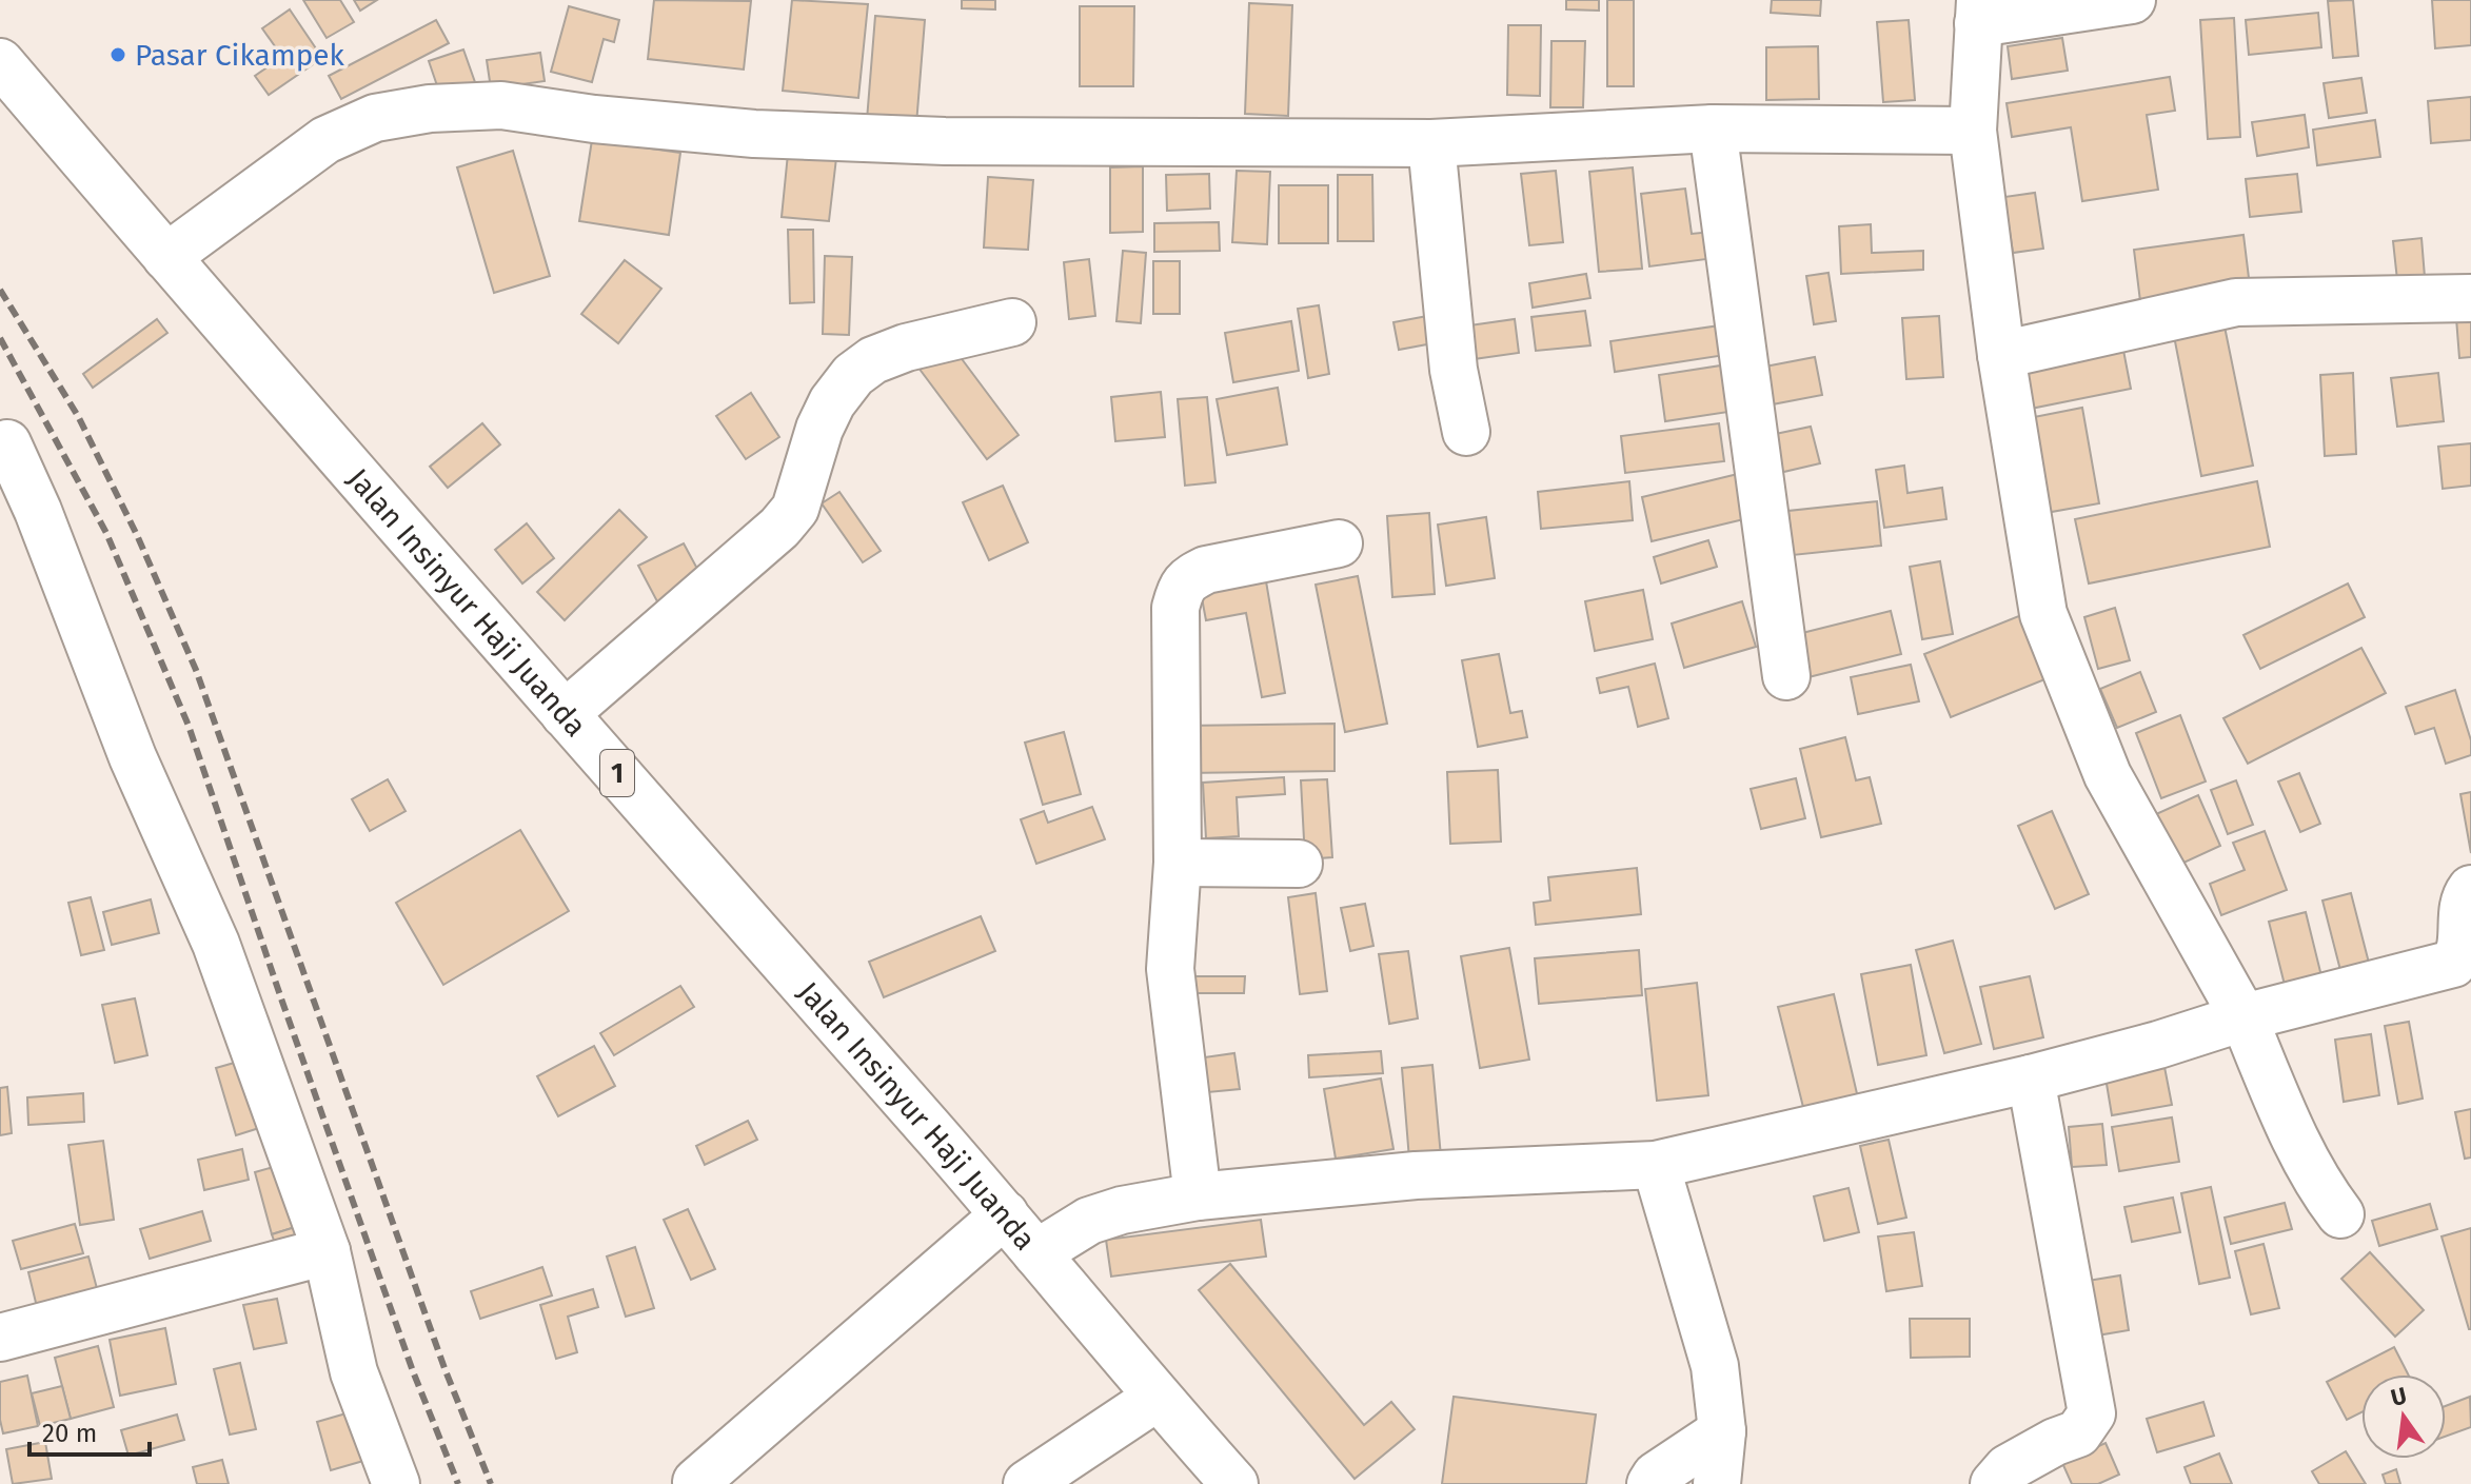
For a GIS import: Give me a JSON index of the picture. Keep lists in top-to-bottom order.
{
  "streets": {
    "main road": ["Jalan Insinyur Haji Juanda", "1"]
  },
  "places": ["Pasar Cikampek"],
  "scale_bar": "20 m",
  "north": "top"
}
